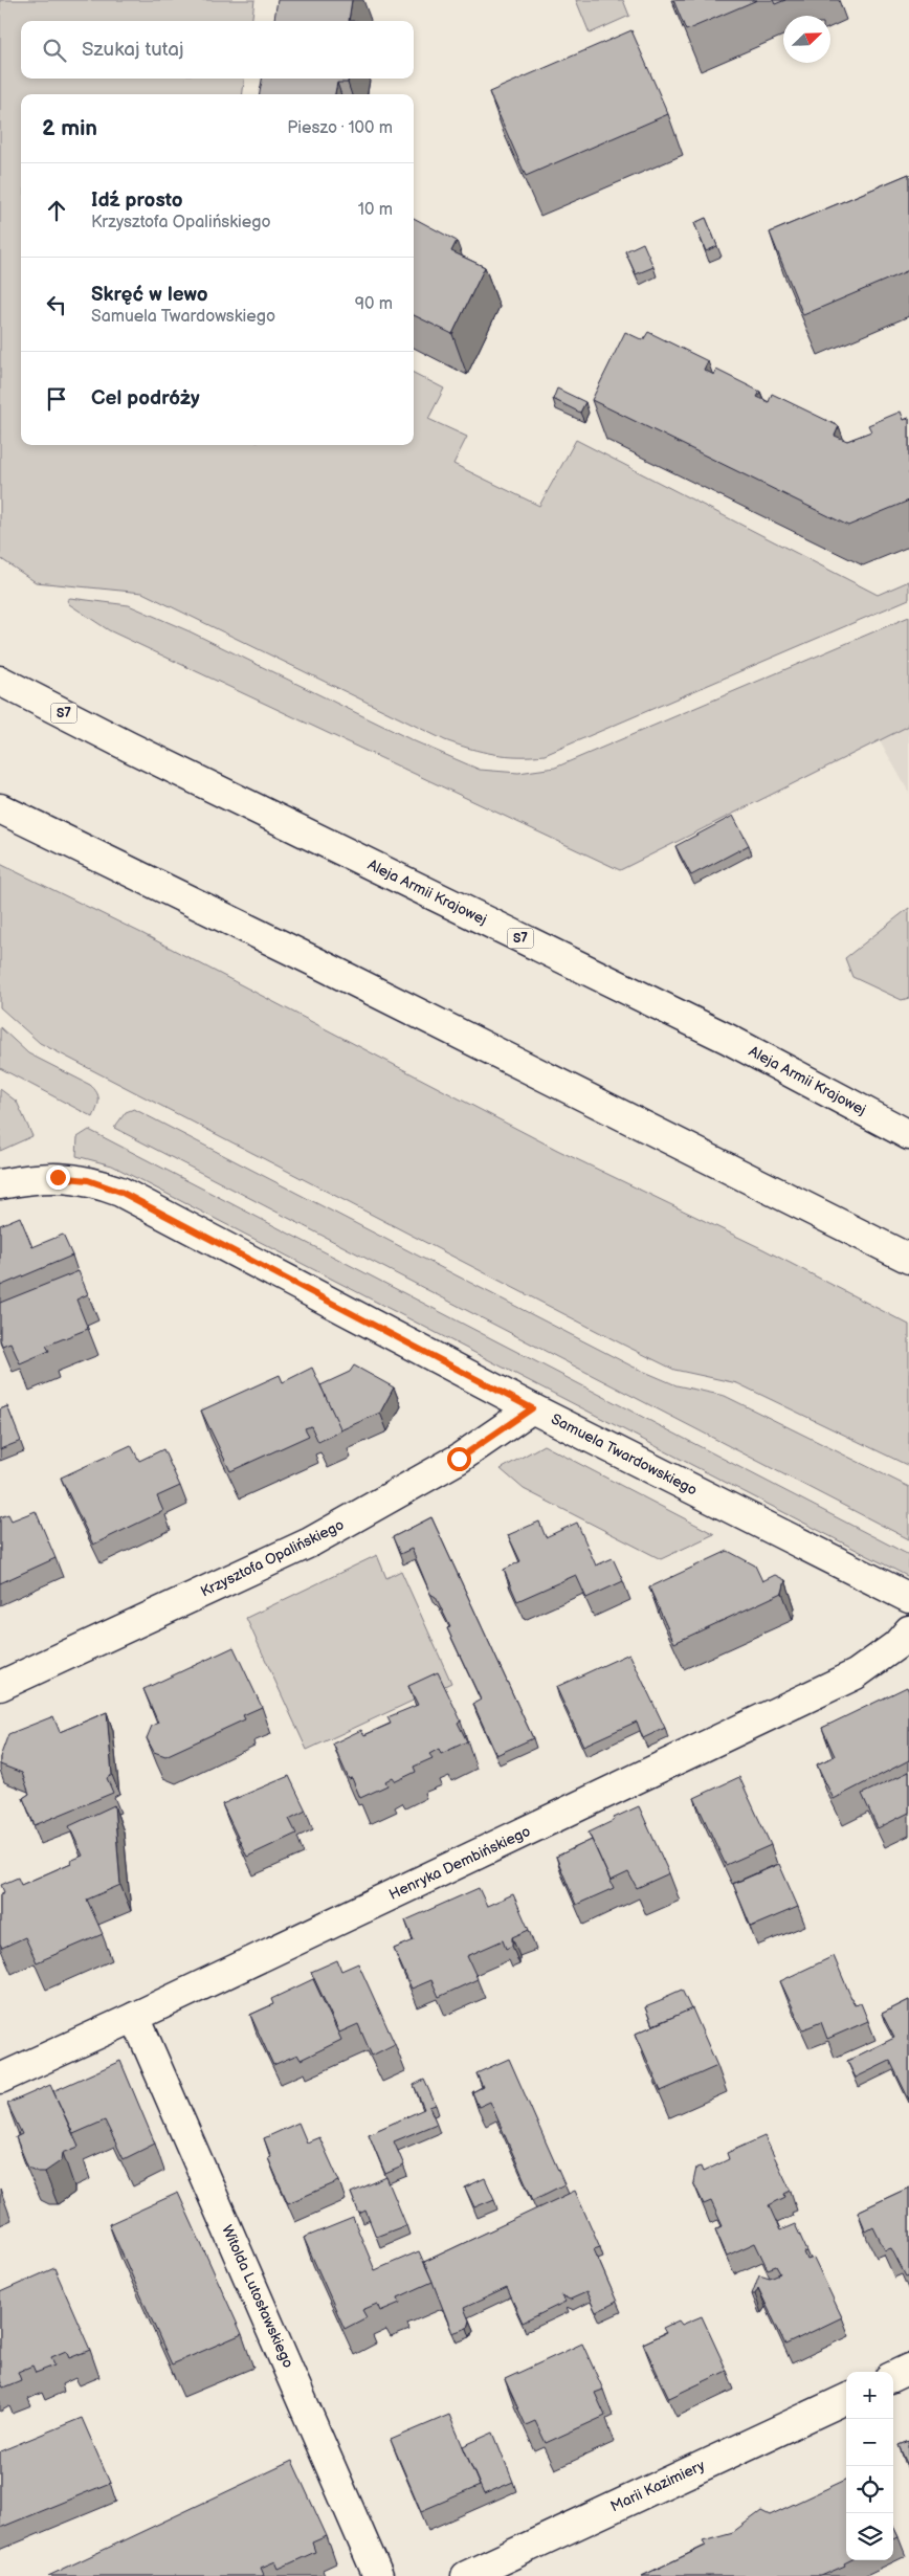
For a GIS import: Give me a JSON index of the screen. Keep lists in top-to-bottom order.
{
  "streets": {
    "main road": [
      "S7",
      "Aleja Armii Krajowej",
      "Samuela Twardowskiego",
      "Krzysztofa Opalińskiego",
      "Henryka Dembińskiego",
      "Witolda Lutosławskiego",
      "Marii Kazimiery"
    ]
  },
  "crossings": [
    ["Samuela Twardowskiego", "Krzysztofa Opalińskiego"],
    ["Henryka Dembińskiego", "Witolda Lutosławskiego"]
  ],
  "north": "top right",
  "page": {
    "search": "Szukaj tutaj",
    "heading": ["2 min", "Pieszo · 100 m"],
    "list": [
      ["Idź prosto", "Krzysztofa Opalińskiego", "10 m"],
      ["Skręć w lewo", "Samuela Twardowskiego", "90 m"],
      "Cel podróży"
    ],
    "map_buttons": ["+", "−"]
  }
}
